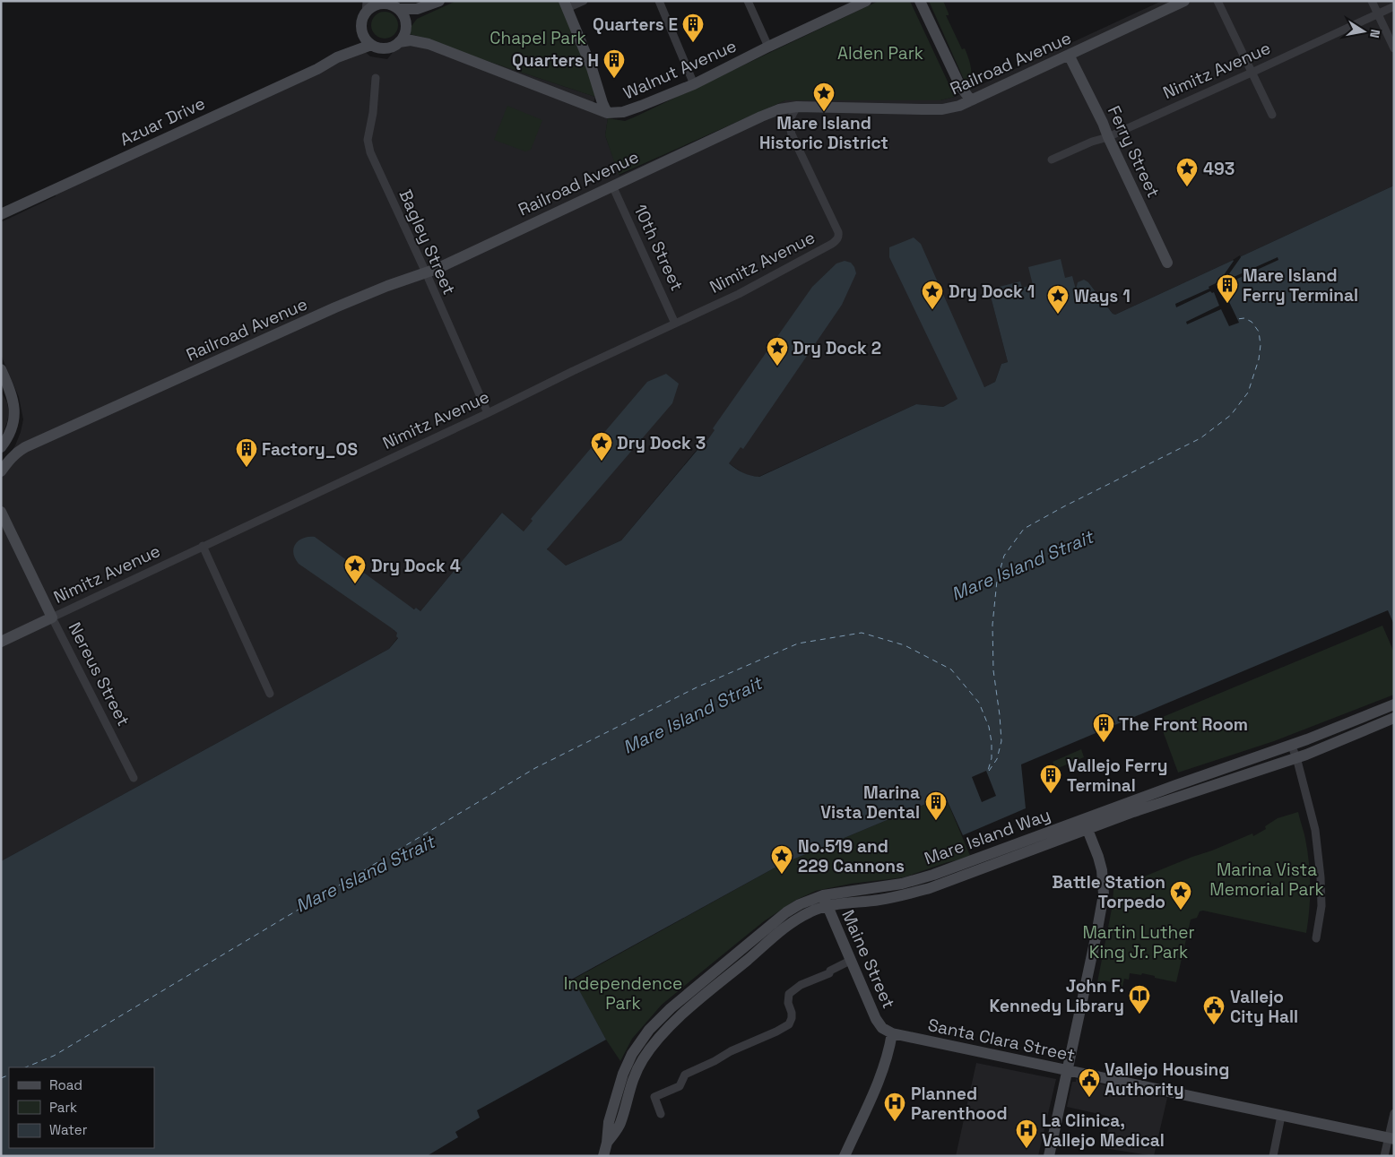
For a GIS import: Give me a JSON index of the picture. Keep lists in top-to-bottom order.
{
  "streets": {
    "street": [
      "Railroad Avenue",
      "Walnut Avenue",
      "Nimitz Avenue",
      "Azuar Drive",
      "Ferry Street",
      "Bagley Street",
      "10th Street",
      "Nereus Street",
      "Mare Island Way",
      "Maine Street",
      "Santa Clara Street"
    ]
  },
  "crossings": [
    ["Railroad Avenue", "Nimitz Avenue"],
    ["Railroad Avenue", "Ferry Street"],
    ["Railroad Avenue", "Bagley Street"],
    ["Railroad Avenue", "10th Street"],
    ["Walnut Avenue", "Azuar Drive"],
    ["Nimitz Avenue", "Ferry Street"],
    ["Nimitz Avenue", "Bagley Street"],
    ["Nimitz Avenue", "10th Street"],
    ["Nimitz Avenue", "Nereus Street"],
    ["Mare Island Way", "Maine Street"],
    ["Maine Street", "Santa Clara Street"]
  ],
  "water": ["Mare Island Strait"],
  "parks": [
    "Chapel Park",
    "Alden Park",
    "Marina Vista Memorial Park",
    "Martin Luther King Jr. Park",
    "Independence Park"
  ],
  "places": {
    "building": [
      "Quarters E",
      "Quarters H",
      "Mare Island Ferry Terminal",
      "Factory_OS",
      "The Front Room",
      "Vallejo Ferry Terminal",
      "Marina Vista Dental"
    ],
    "place": [
      "Mare Island Historic District",
      "493",
      "Dry Dock 1",
      "Ways 1",
      "Dry Dock 2",
      "Dry Dock 3",
      "Dry Dock 4",
      "No.519 and 229 Cannons",
      "Battle Station Torpedo"
    ],
    "library": ["John F. Kennedy Library"],
    "public building": ["Vallejo City Hall", "Vallejo Housing Authority"],
    "hospital": ["Planned Parenthood", "La Clinica, Vallejo Medical"]
  },
  "legend": ["Road", "Park", "Water"],
  "north": "right"
}
